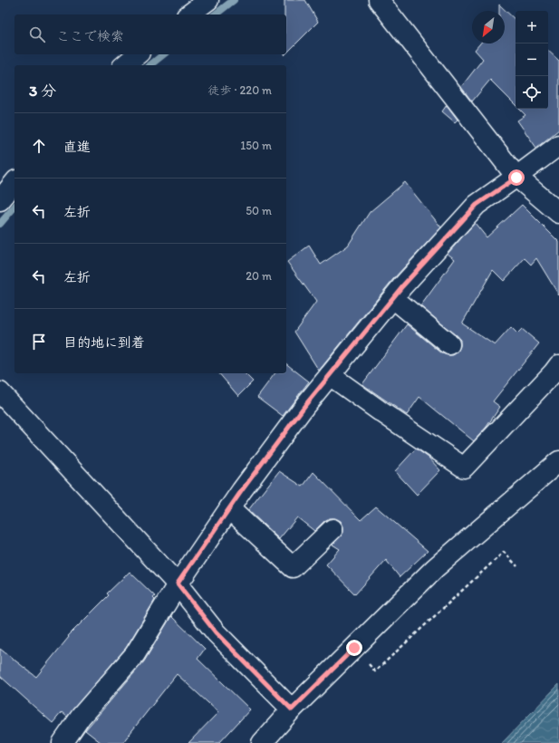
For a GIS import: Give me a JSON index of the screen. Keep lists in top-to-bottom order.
{
  "north": "bottom left",
  "page": {
    "map_buttons": ["+", "−"],
    "search": "ここで検索",
    "heading": ["3 分", "徒歩 · 220 m"],
    "list": [
      ["直進", "150 m"],
      ["左折", "50 m"],
      ["左折", "20 m"],
      "目的地に到着"
    ]
  }
}
